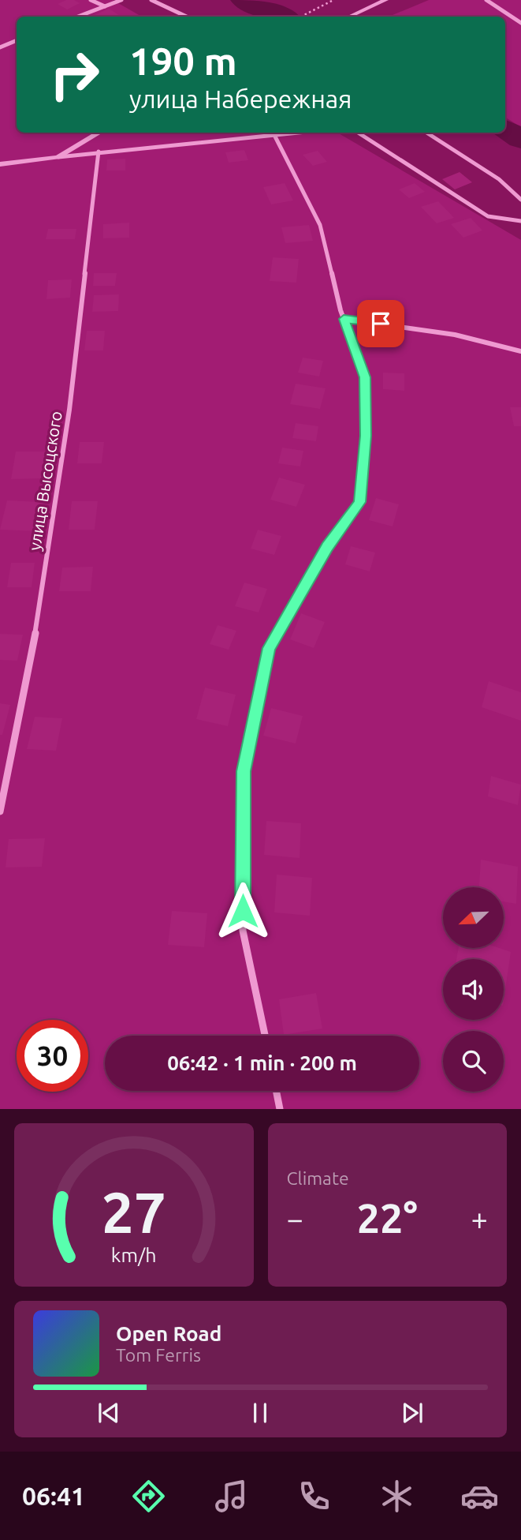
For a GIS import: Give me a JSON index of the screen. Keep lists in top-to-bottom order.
{
  "streets": {
    "street": ["улица Высоцского"]
  },
  "north": "bottom left",
  "page": {
    "turn": ["190 m", "улица Набережная"],
    "limit": "30",
    "trip": "06:42 · 1 min · 200 m",
    "tile": "Climate",
    "heat": ["−", "22°", "+"],
    "song": ["Open Road", "Tom Ferris"],
    "tabs": "06:41",
    "gauge": ["27", "km/h"]
  }
}
